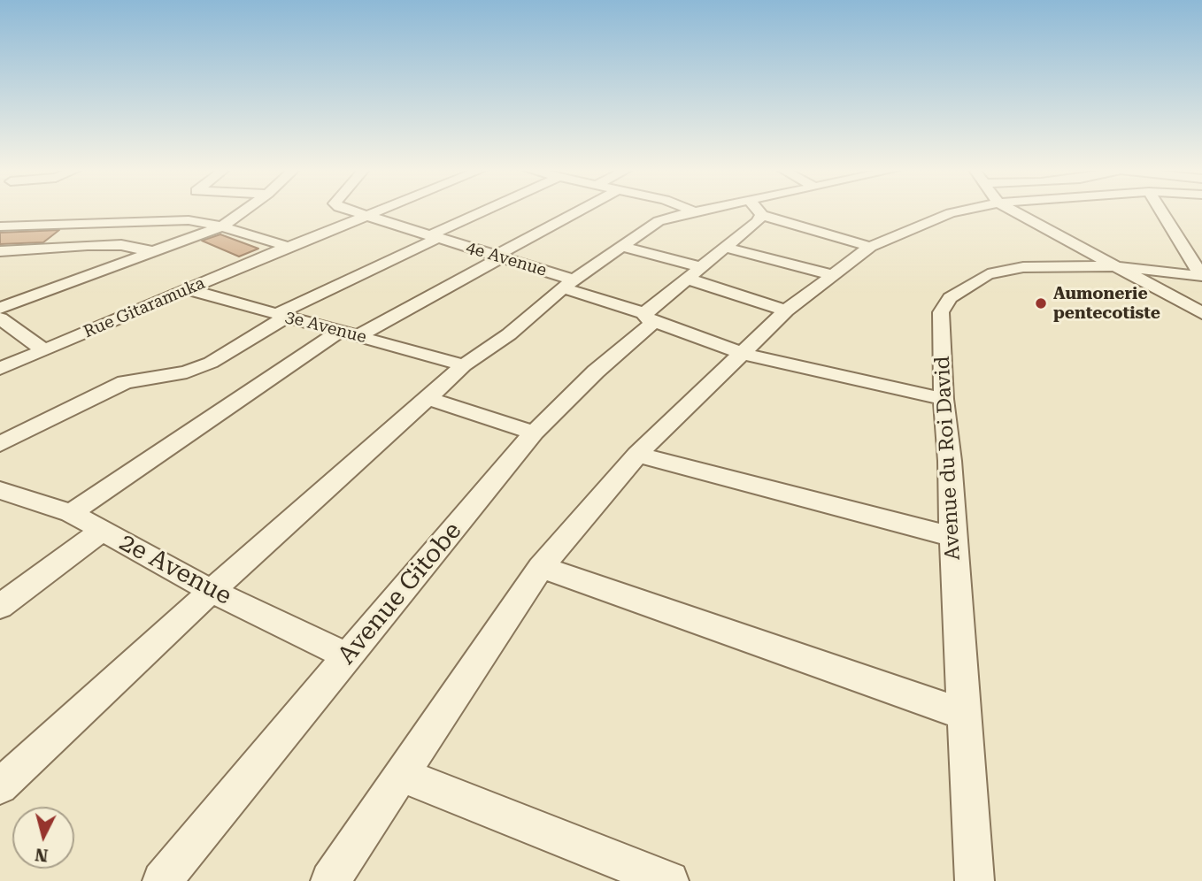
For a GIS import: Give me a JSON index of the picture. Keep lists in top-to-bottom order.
{
  "streets": {
    "street": [
      "4e Avenue",
      "Rue Gitaramuka",
      "3e Avenue",
      "Avenue du Roi David",
      "2e Avenue",
      "Avenue Gitobe"
    ]
  },
  "crossings": [
    ["4e Avenue", "Rue Gitaramuka"],
    ["4e Avenue", "Avenue du Roi David"],
    ["4e Avenue", "Avenue Gitobe"],
    ["Rue Gitaramuka", "3e Avenue"],
    ["2e Avenue", "Avenue Gitobe"]
  ],
  "places": ["Aumonerie pentecotiste"],
  "north": "bottom"
}
